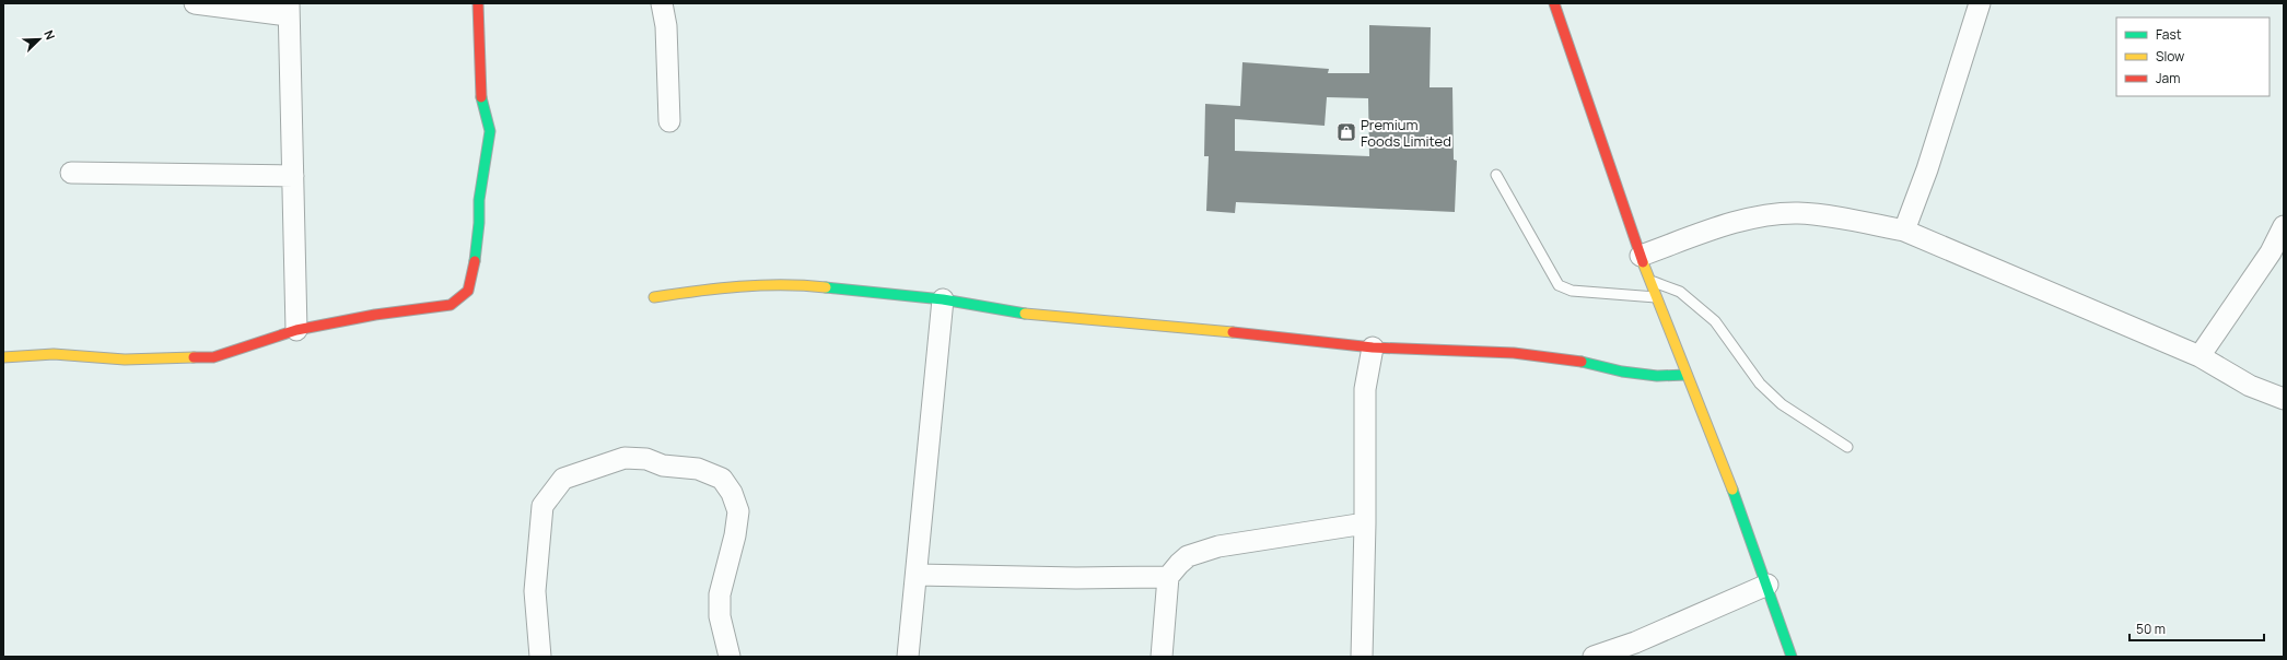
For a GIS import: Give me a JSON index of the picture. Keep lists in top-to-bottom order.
{
  "places": {
    "shop": ["Premium Foods Limited"]
  },
  "legend": ["Fast", "Slow", "Jam"],
  "scale_bar": "50 m",
  "north": "top right"
}
